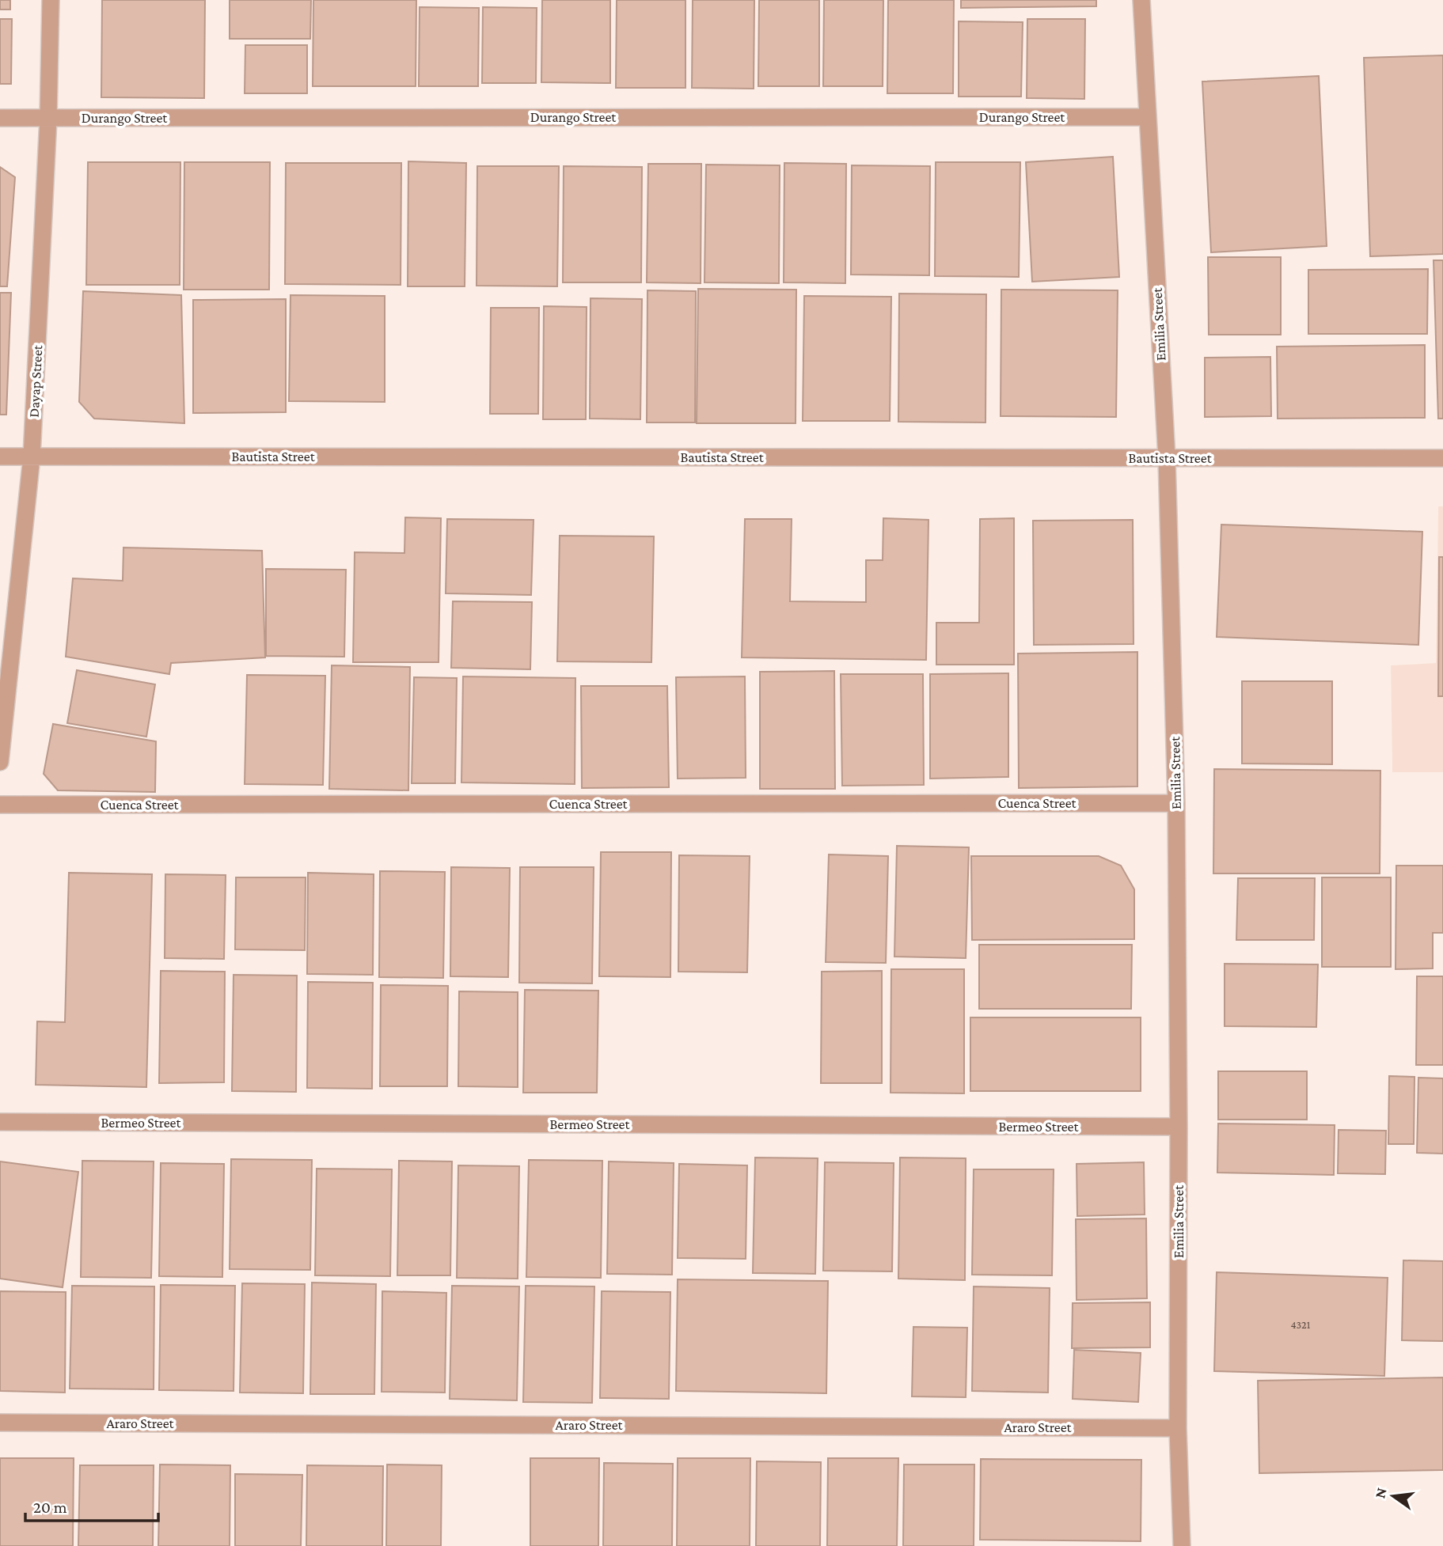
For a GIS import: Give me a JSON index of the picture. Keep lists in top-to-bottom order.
{
  "streets": {
    "street": [
      "Durango Street",
      "Emilia Street",
      "Dayap Street",
      "Bautista Street",
      "Cuenca Street",
      "Bermeo Street",
      "Araro Street"
    ]
  },
  "crossings": [
    ["Durango Street", "Emilia Street"],
    ["Durango Street", "Dayap Street"],
    ["Emilia Street", "Bautista Street"],
    ["Emilia Street", "Cuenca Street"],
    ["Emilia Street", "Bermeo Street"],
    ["Emilia Street", "Araro Street"],
    ["Dayap Street", "Bautista Street"]
  ],
  "house_numbers": ["4321"],
  "scale_bar": "20 m",
  "north": "left"
}
